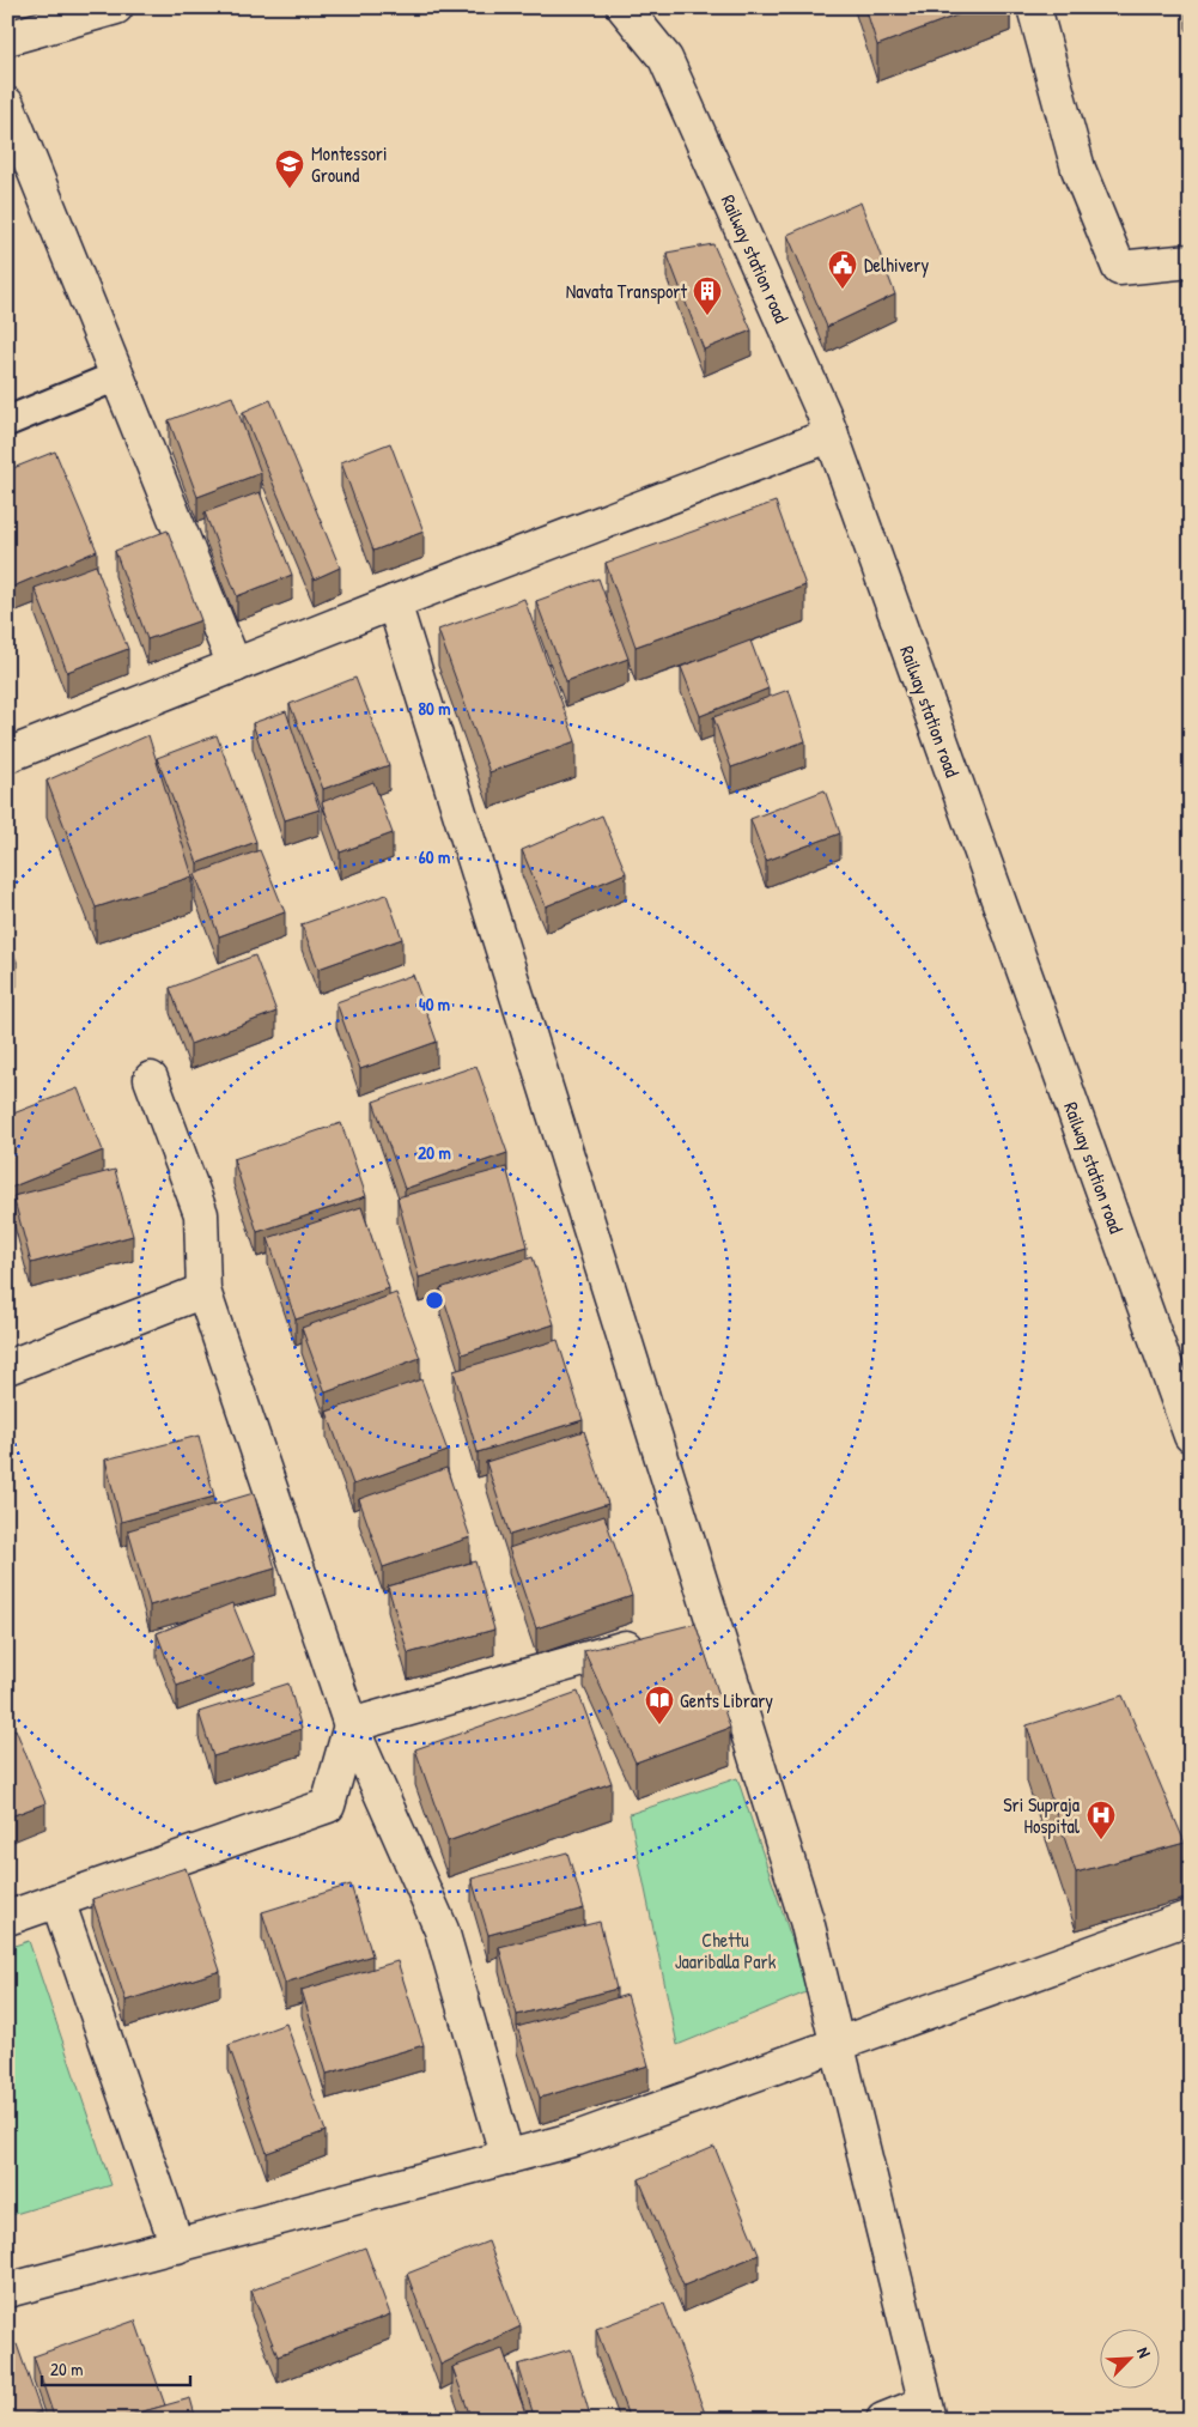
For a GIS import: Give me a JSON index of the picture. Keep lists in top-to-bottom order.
{
  "streets": {
    "street": ["Railway station road"]
  },
  "parks": ["Chettu Jaariballa Park"],
  "places": {
    "school or university": ["Montessori Ground"],
    "public building": ["Delhivery"],
    "building": ["Navata Transport"],
    "library": ["Gents Library"],
    "hospital": ["Sri Supraja Hospital"]
  },
  "scale_bar": "20 m",
  "north": "top right",
  "rings": [
    "80 m",
    "60 m",
    "40 m",
    "20 m"
  ]
}
